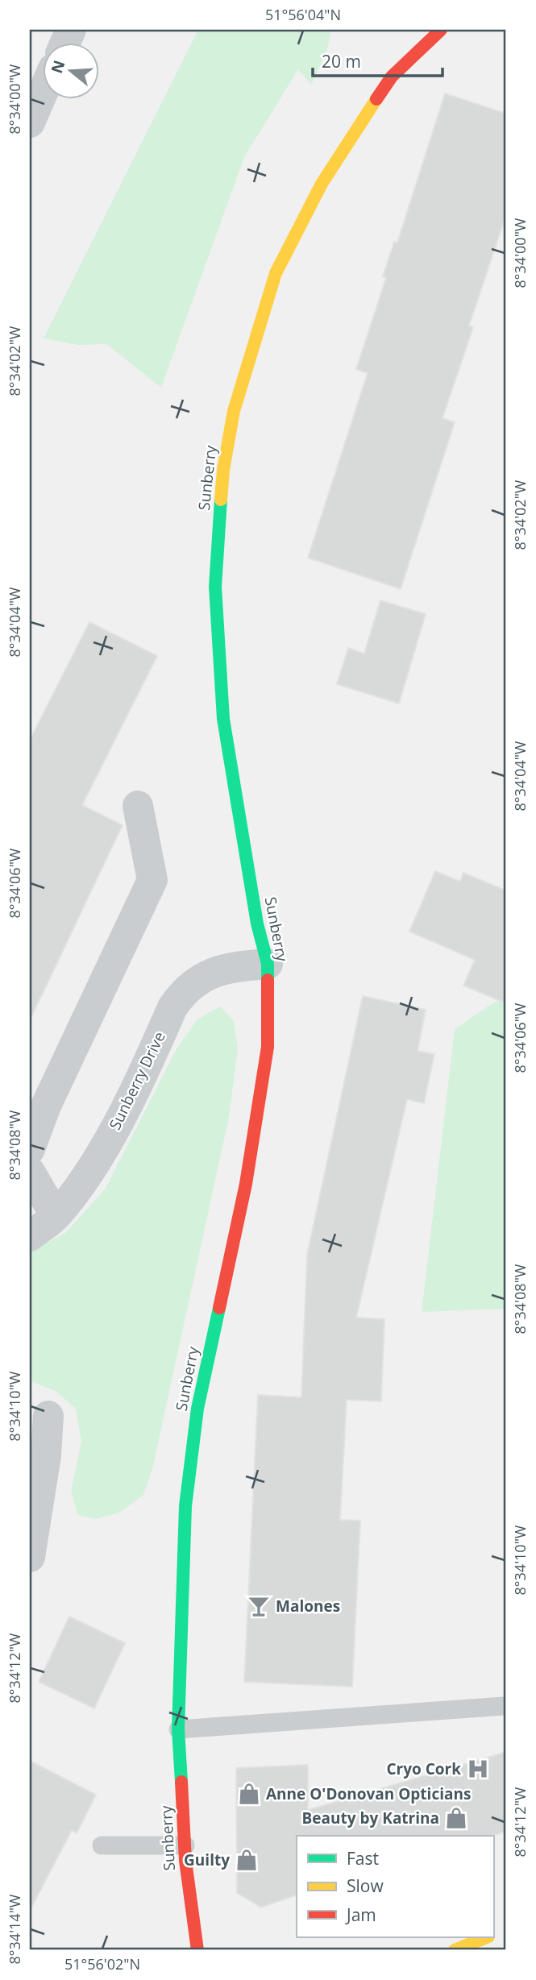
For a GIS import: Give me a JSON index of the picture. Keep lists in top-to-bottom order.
{
  "streets": {
    "main road": ["Sunberry"],
    "street": ["Sunberry Drive"]
  },
  "crossings": [
    ["Sunberry", "Sunberry Drive"]
  ],
  "places": {
    "bar": ["Malones"],
    "hospital": ["Cryo Cork"],
    "shop": ["Anne O'Donovan Opticians", "Beauty by Katrina", "Guilty"]
  },
  "legend": ["Fast", "Slow", "Jam"],
  "scale_bar": "20 m",
  "north": "left",
  "coordinates": [
    "51°56'04\"N",
    "8°34'00\"W",
    "8°34'02\"W",
    "8°34'04\"W",
    "8°34'06\"W",
    "8°34'08\"W",
    "8°34'10\"W",
    "8°34'12\"W",
    "8°34'14\"W",
    "51°56'02\"N"
  ]
}
